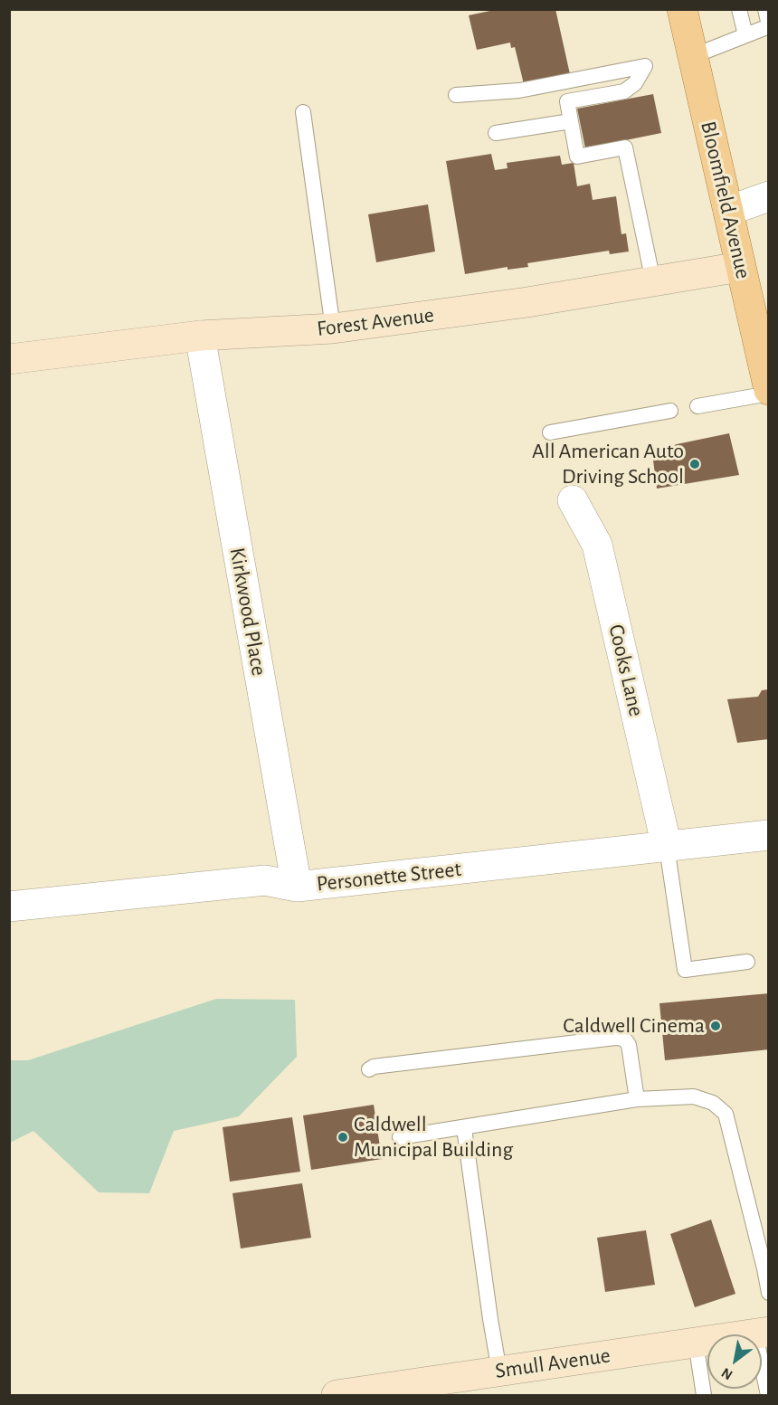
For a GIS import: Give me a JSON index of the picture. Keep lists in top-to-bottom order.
{
  "streets": {
    "main road": ["Bloomfield Avenue"],
    "street": [
      "Forest Avenue",
      "Kirkwood Place",
      "Cooks Lane",
      "Personette Street",
      "Smull Avenue"
    ]
  },
  "crossings": [
    ["Bloomfield Avenue", "Forest Avenue"],
    ["Forest Avenue", "Kirkwood Place"],
    ["Kirkwood Place", "Personette Street"],
    ["Cooks Lane", "Personette Street"]
  ],
  "places": ["All American Auto Driving School", "Caldwell Cinema", "Caldwell Municipal Building"],
  "north": "bottom left"
}
